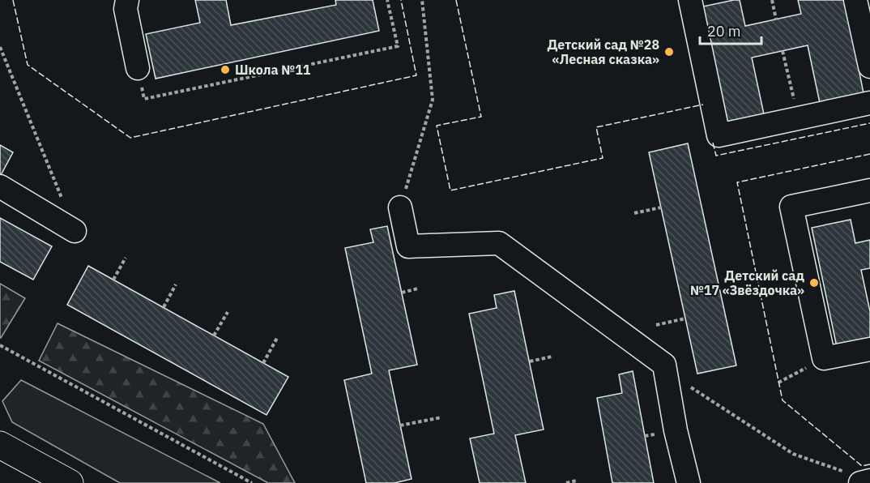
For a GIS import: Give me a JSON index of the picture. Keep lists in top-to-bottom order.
{
  "places": ["Детский сад №28 «Лесная сказка»", "Школа №11", "Детский сад №17 «Звёздочка»"],
  "scale_bar": "20 m"
}
